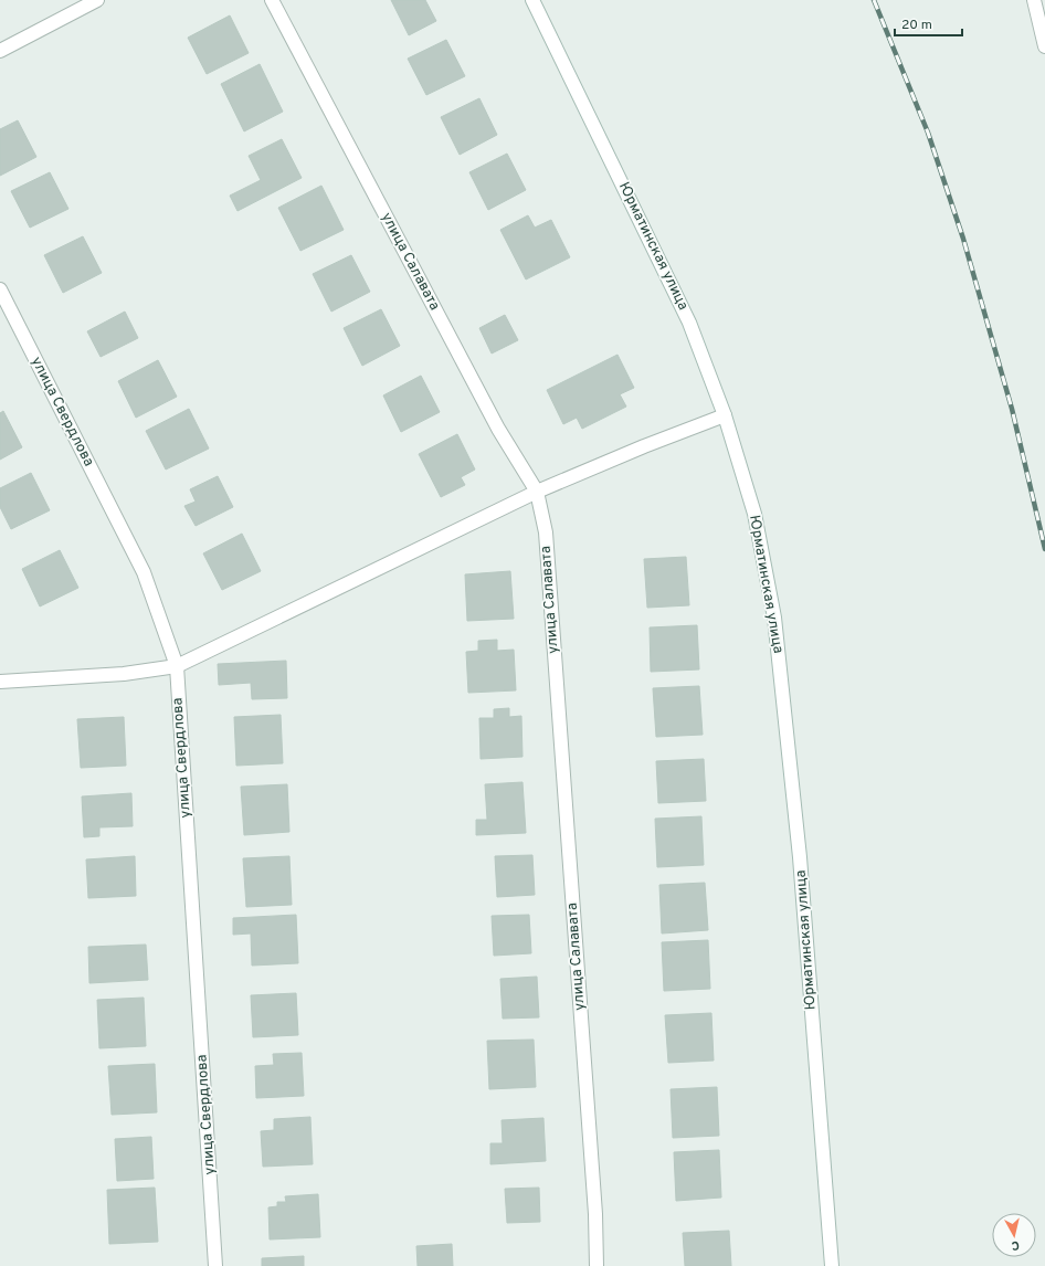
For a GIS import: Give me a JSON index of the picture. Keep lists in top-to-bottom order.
{
  "streets": {
    "street": ["Юрматинская улица", "улица Салавата", "улица Свердлова"]
  },
  "scale_bar": "20 m",
  "north": "bottom"
}
